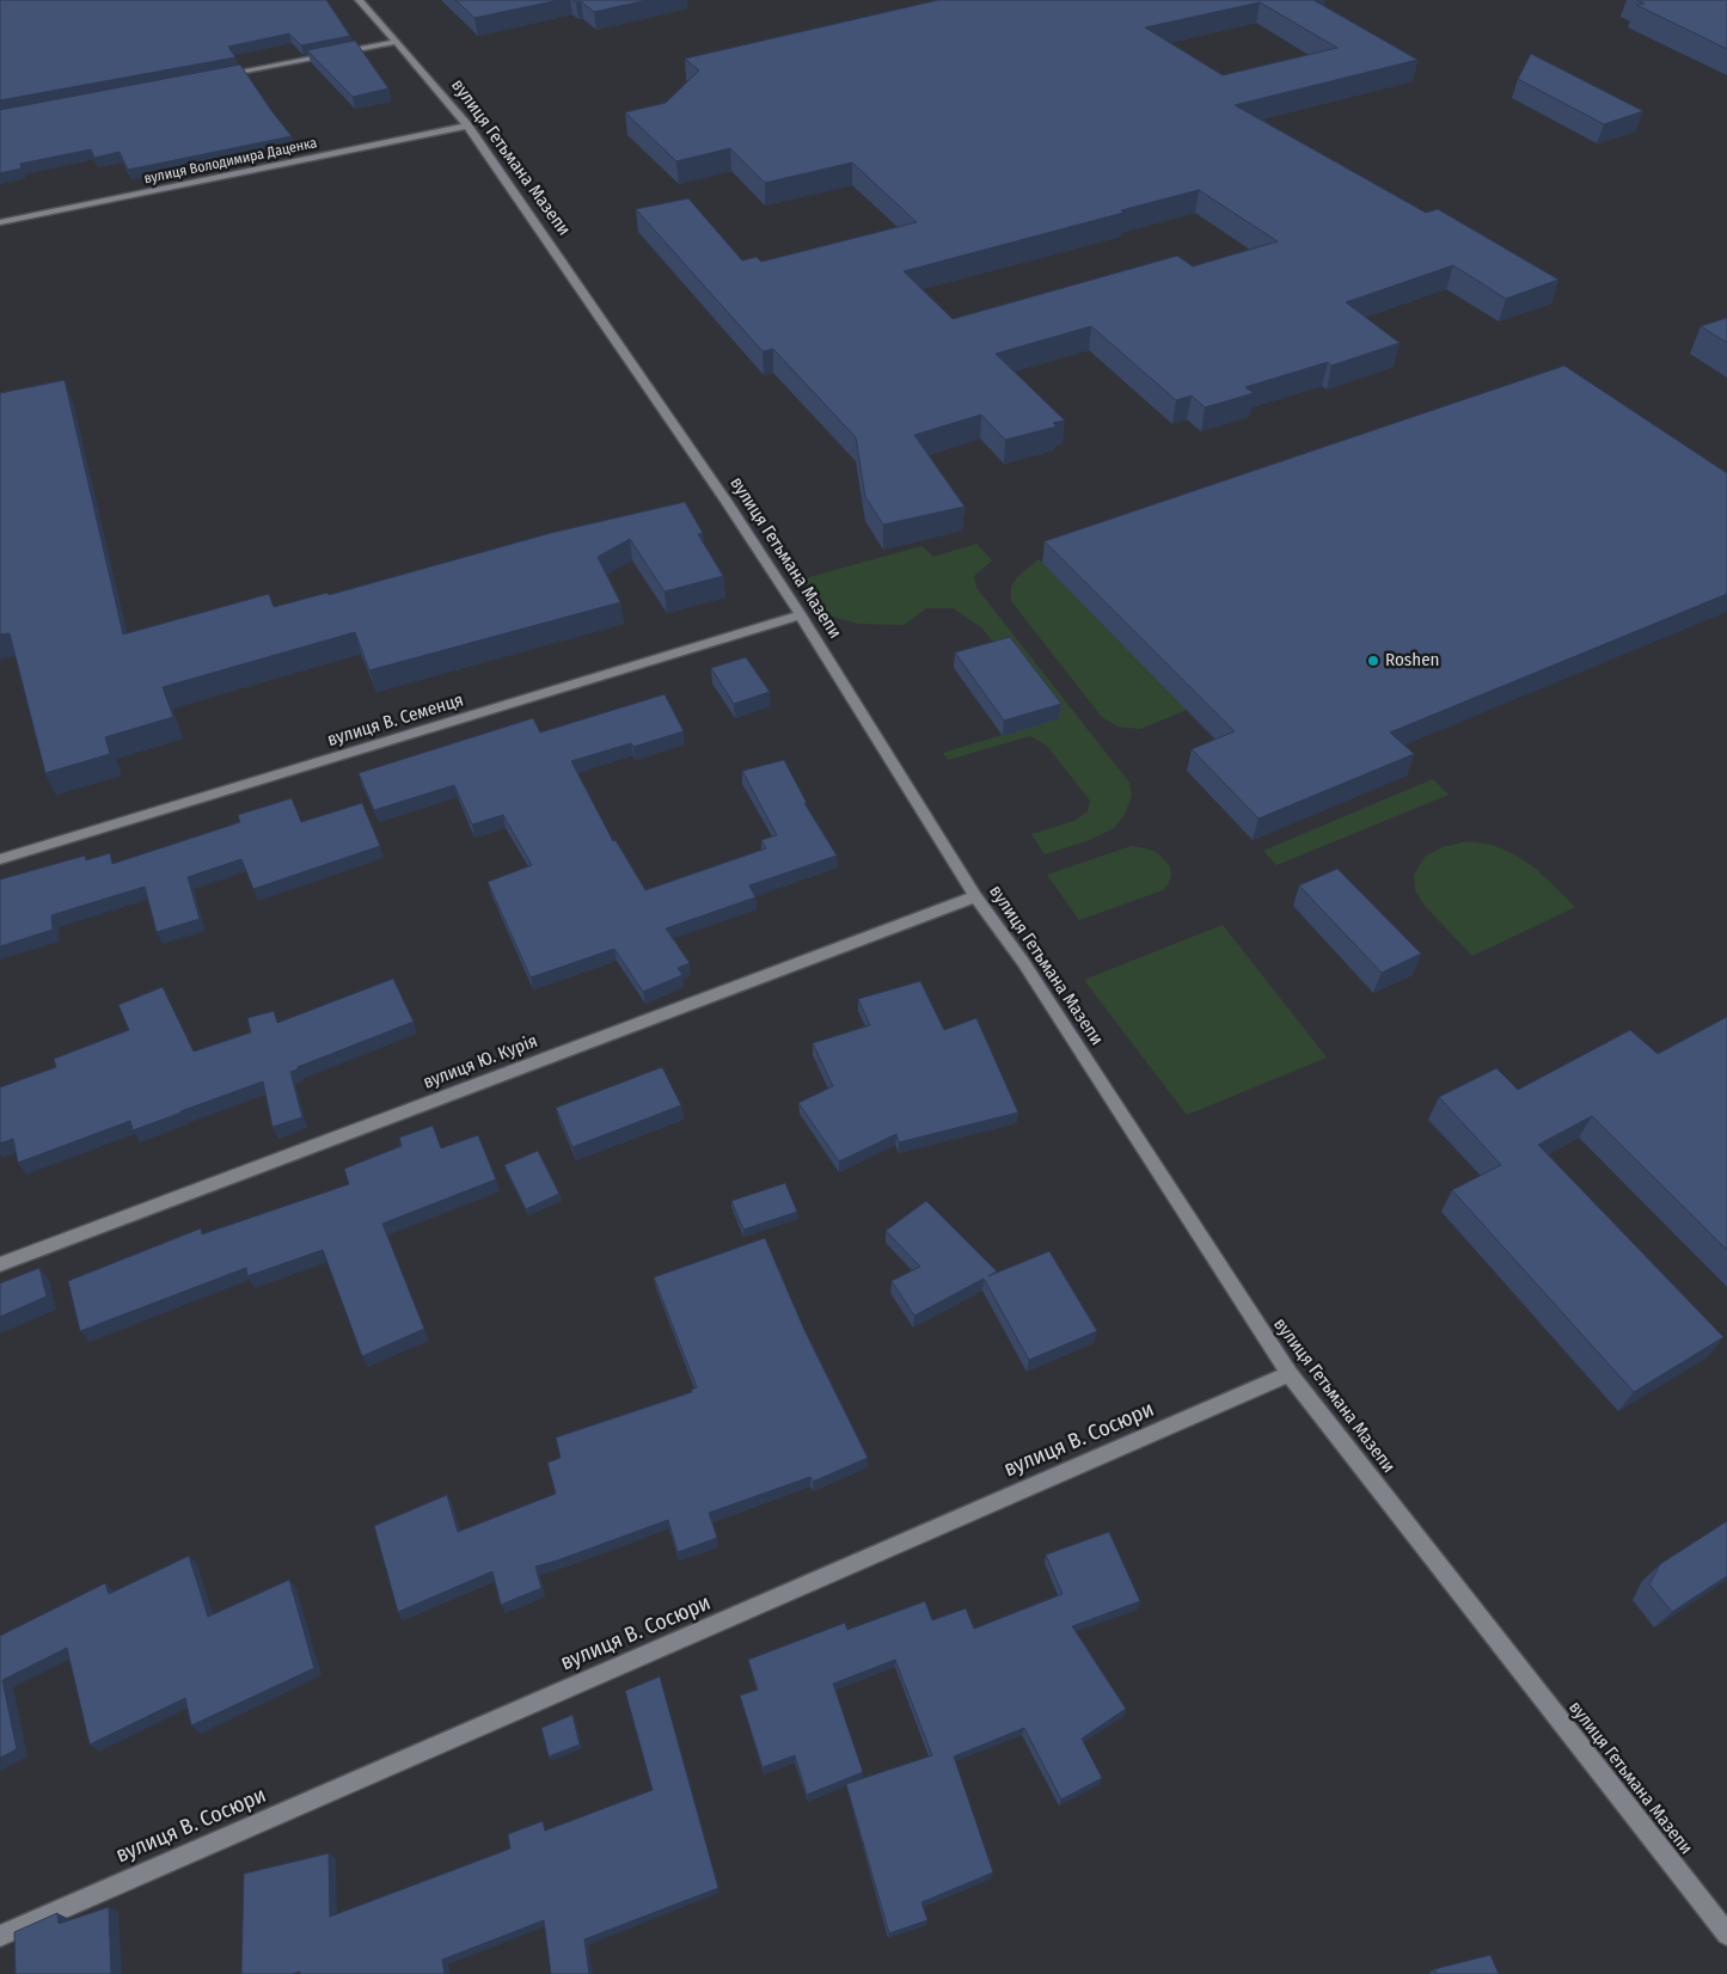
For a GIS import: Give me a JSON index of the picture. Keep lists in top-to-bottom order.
{
  "streets": {
    "street": [
      "вулиця Гетьмана Мазепи",
      "вулиця Володимира Даценка",
      "вулиця В. Семенця",
      "вулиця Ю. Курія",
      "вулиця В. Сосюри"
    ]
  },
  "crossings": [
    ["вулиця Гетьмана Мазепи", "вулиця Володимира Даценка"],
    ["вулиця Гетьмана Мазепи", "вулиця В. Семенця"],
    ["вулиця Гетьмана Мазепи", "вулиця Ю. Курія"],
    ["вулиця Гетьмана Мазепи", "вулиця В. Сосюри"]
  ],
  "places": ["Roshen"]
}
